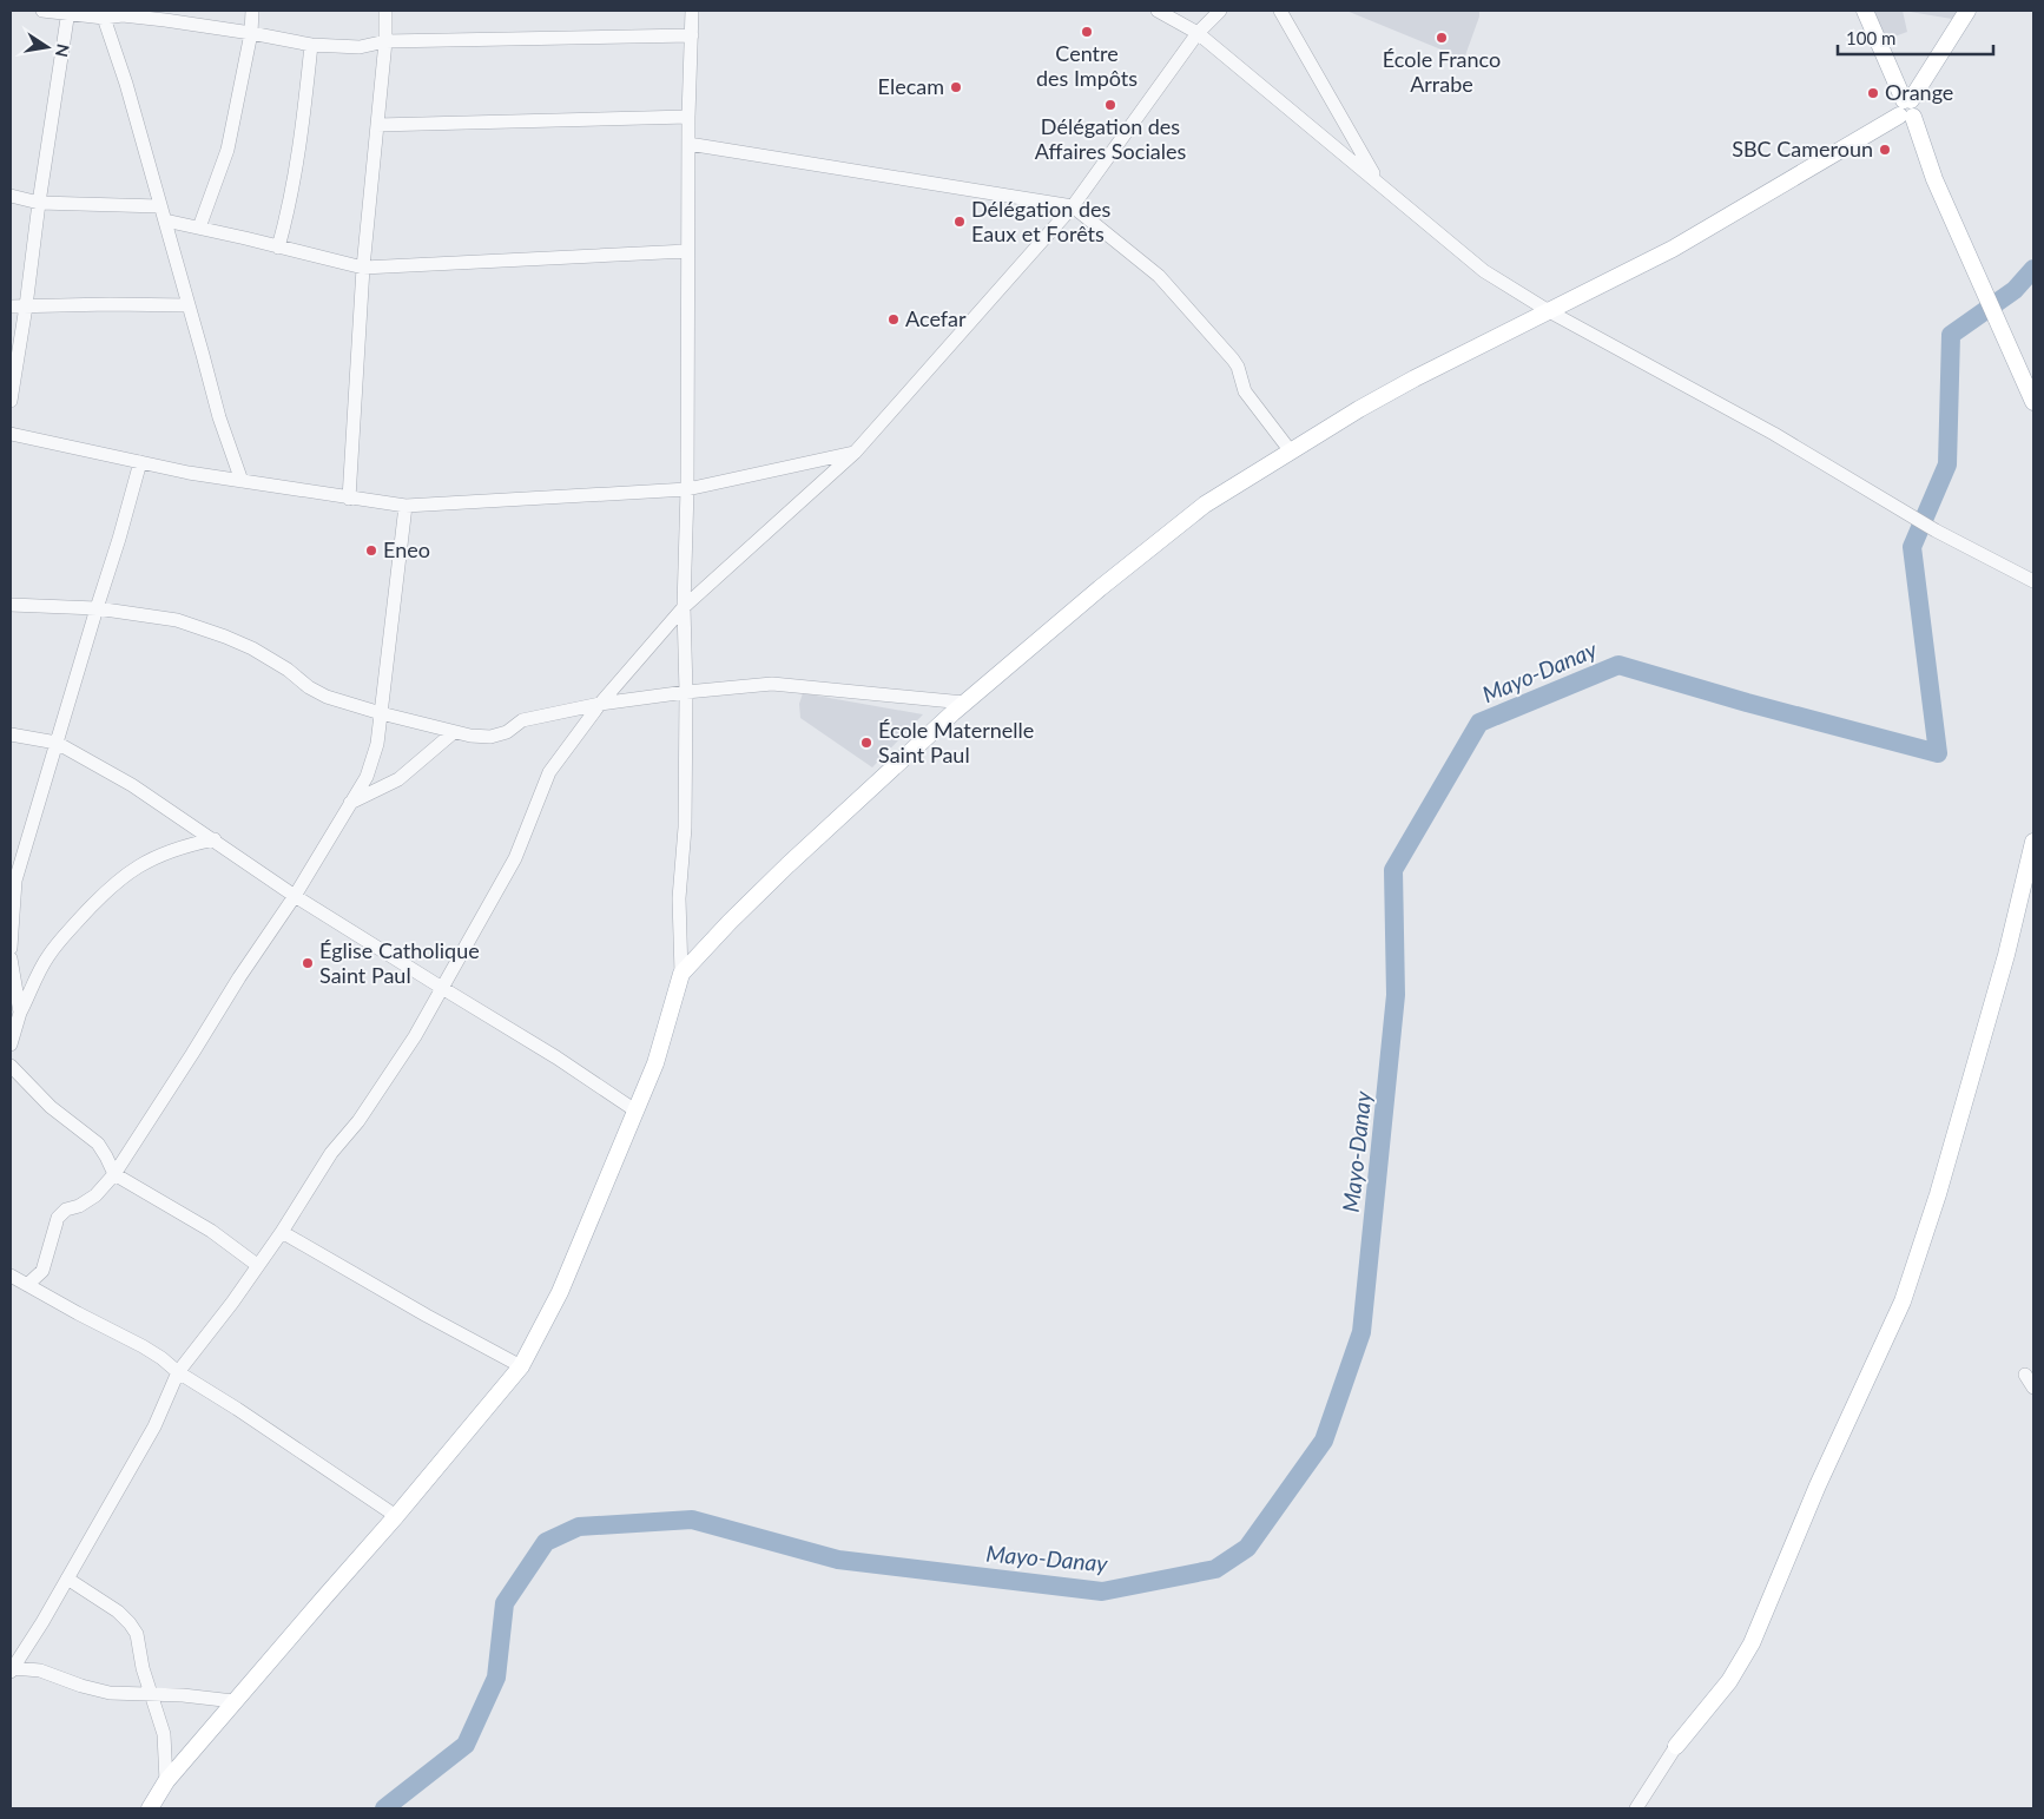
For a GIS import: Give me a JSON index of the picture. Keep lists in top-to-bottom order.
{
  "water": ["Mayo-Danay"],
  "places": [
    "Centre des Impôts",
    "École Franco Arrabe",
    "Elecam",
    "Orange",
    "Délégation des Affaires Sociales",
    "SBC Cameroun",
    "Délégation des Eaux et Forêts",
    "Acefar",
    "Eneo",
    "École Maternelle Saint Paul",
    "Église Catholique Saint Paul"
  ],
  "scale_bar": "100 m",
  "north": "right"
}
